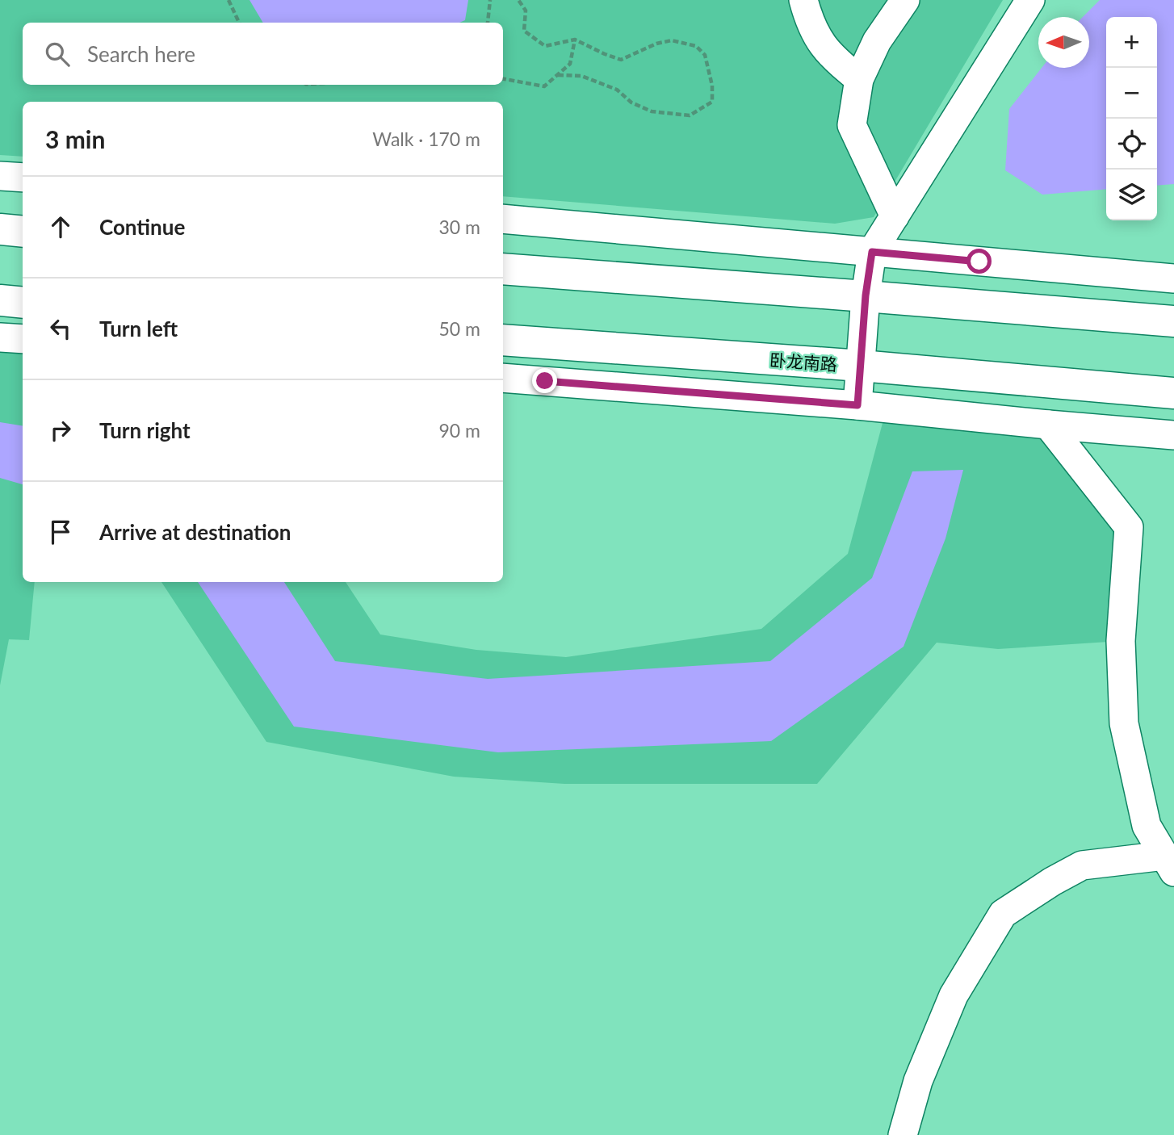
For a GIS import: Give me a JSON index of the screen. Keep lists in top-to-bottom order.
{
  "streets": {
    "highway": ["卧龙南路"]
  },
  "north": "left",
  "page": {
    "map_buttons": ["+", "−"],
    "search": "Search here",
    "heading": ["3 min", "Walk · 170 m"],
    "list": [
      ["Continue", "30 m"],
      ["Turn left", "50 m"],
      ["Turn right", "90 m"],
      "Arrive at destination"
    ]
  }
}
